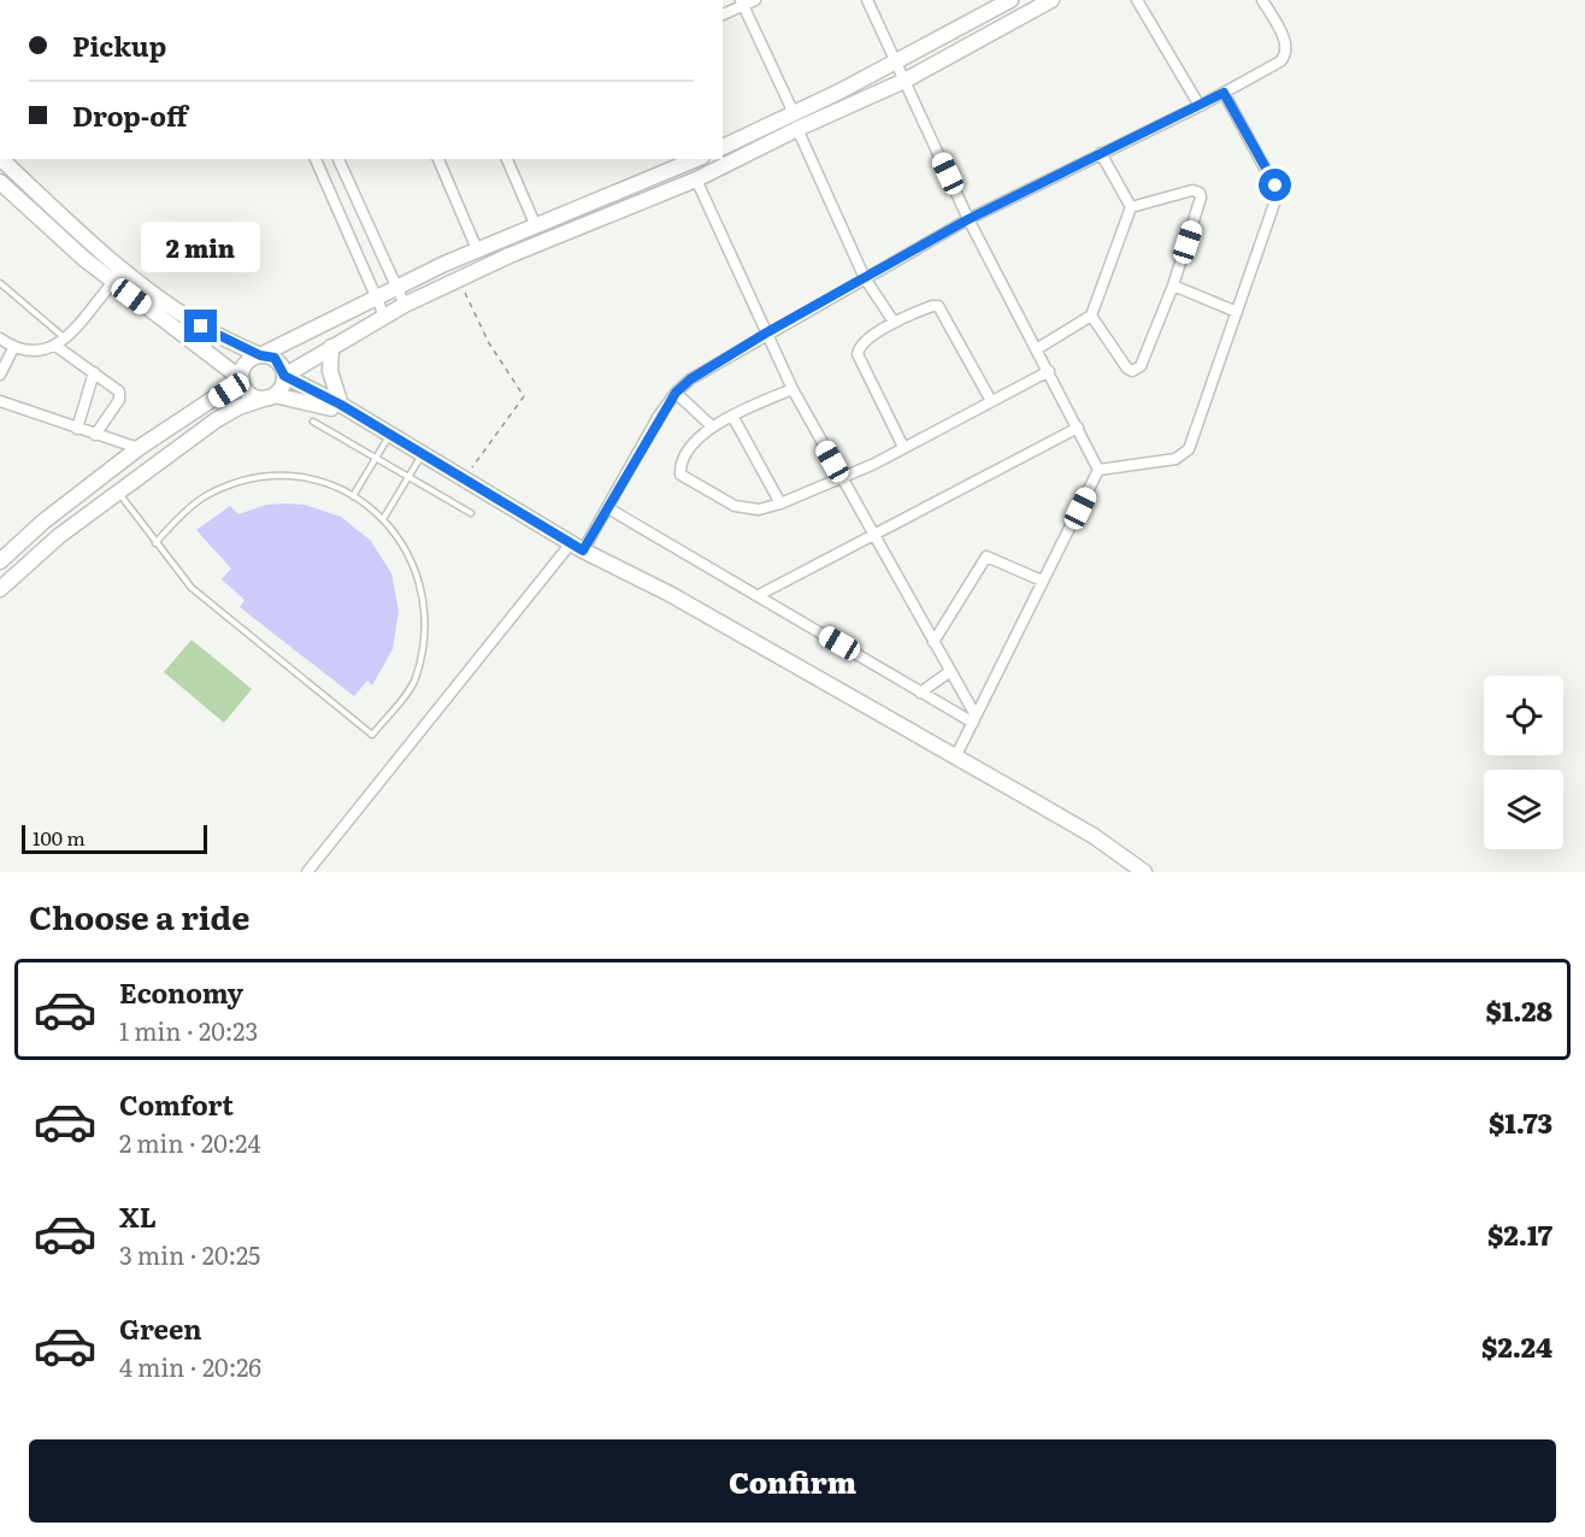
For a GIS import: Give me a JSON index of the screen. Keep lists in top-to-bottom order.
{
  "scale_bar": "100 m",
  "page": {
    "banner": ["Pickup", "Drop-off"],
    "bubble": "2 min",
    "scale": "100 m",
    "heading": "Choose a ride",
    "list": [
      {
        "name": "Economy",
        "note": "1 min · 20:23",
        "value": "$1.28"
      },
      {
        "name": "Comfort",
        "note": "2 min · 20:24",
        "value": "$1.73"
      },
      {
        "name": "XL",
        "note": "3 min · 20:25",
        "value": "$2.17"
      },
      {
        "name": "Green",
        "note": "4 min · 20:26",
        "value": "$2.24"
      }
    ],
    "buttons": "Confirm"
  }
}
